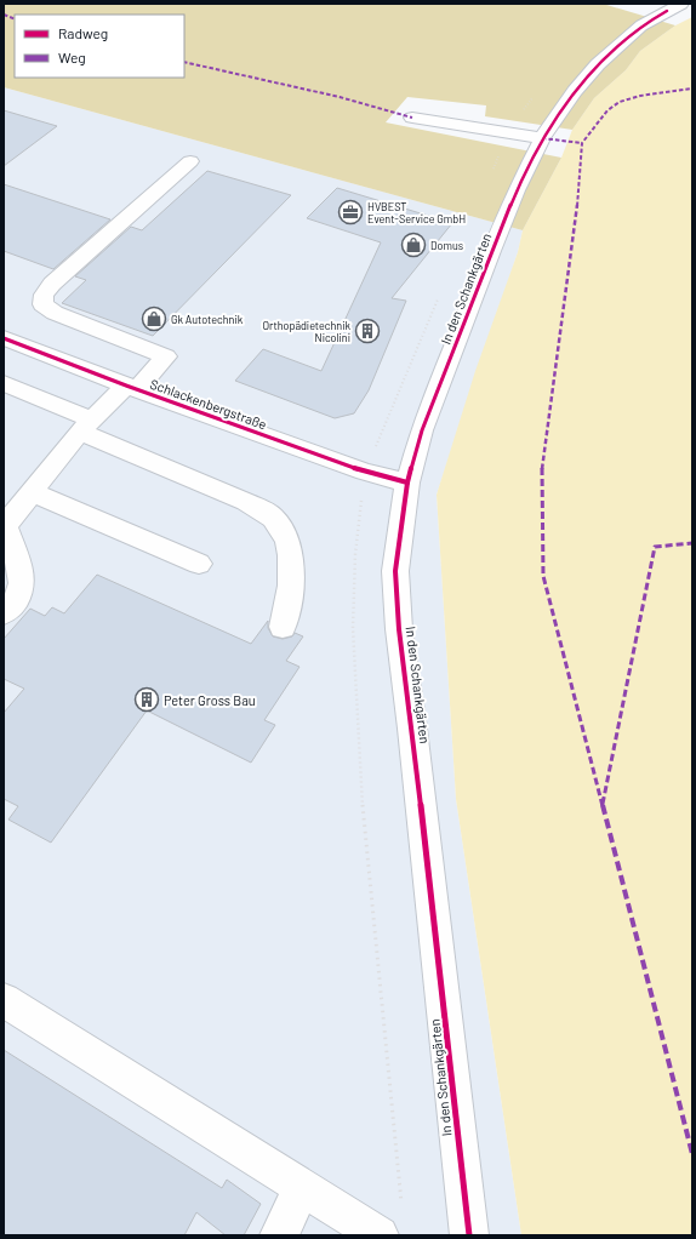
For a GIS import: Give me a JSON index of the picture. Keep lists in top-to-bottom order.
{
  "streets": {
    "street": ["In den Schankgärten", "Schlackenbergstraße"]
  },
  "crossings": [
    ["In den Schankgärten", "Schlackenbergstraße"]
  ],
  "places": {
    "office": ["HVBEST Event-Service GmbH"],
    "shop": ["Domus", "Gk Autotechnik"],
    "building": ["Orthopädietechnik Nicolini", "Peter Gross Bau"]
  },
  "legend": ["Radweg", "Weg"]
}
